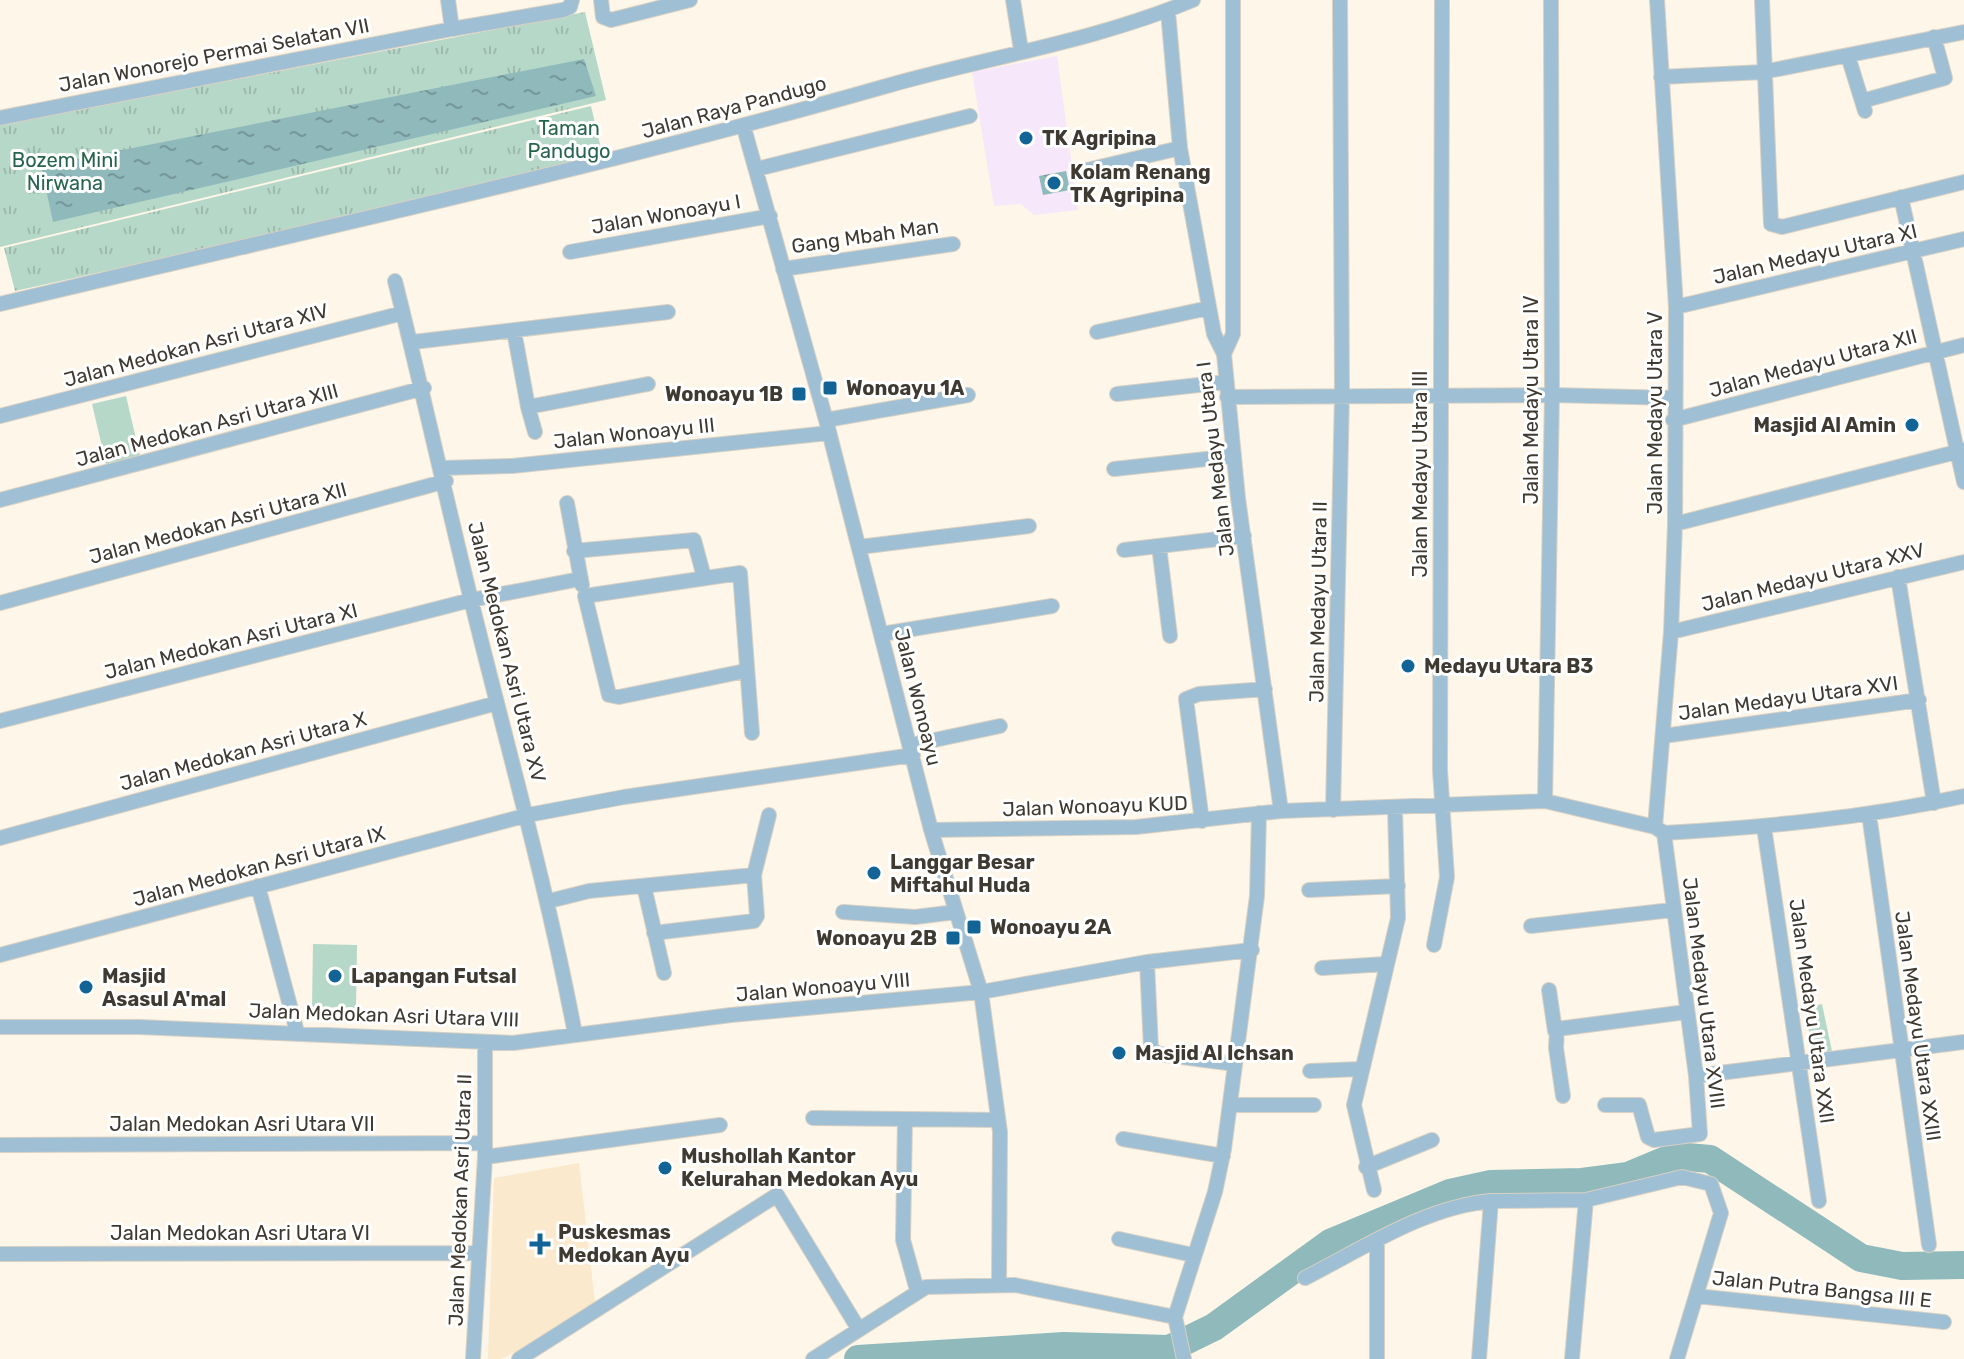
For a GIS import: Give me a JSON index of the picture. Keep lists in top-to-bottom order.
{
  "streets": {
    "street": [
      "Jalan Wonorejo Permai Selatan VII",
      "Jalan Raya Pandugo",
      "Jalan Wonoayu I",
      "Gang Mbah Man",
      "Jalan Medayu Utara XI",
      "Jalan Medokan Asri Utara XIV",
      "Jalan Medayu Utara XII",
      "Jalan Medayu Utara IV",
      "Jalan Medayu Utara V",
      "Jalan Medokan Asri Utara XIII",
      "Jalan Wonoayu III",
      "Jalan Medayu Utara I",
      "Jalan Medayu Utara III",
      "Jalan Medokan Asri Utara XII",
      "Jalan Medayu Utara XXV",
      "Jalan Medayu Utara II",
      "Jalan Medokan Asri Utara XI",
      "Jalan Medokan Asri Utara XV",
      "Jalan Wonoayu",
      "Jalan Medayu Utara XVI",
      "Jalan Medokan Asri Utara X",
      "Jalan Wonoayu KUD",
      "Jalan Medokan Asri Utara IX",
      "Jalan Wonoayu VIII",
      "Jalan Medayu Utara XVIII",
      "Jalan Medayu Utara XXII",
      "Jalan Medokan Asri Utara VIII",
      "Jalan Medayu Utara XXIII",
      "Jalan Medokan Asri Utara VII",
      "Jalan Medokan Asri Utara II",
      "Jalan Medokan Asri Utara VI",
      "Jalan Putra Bangsa III E"
    ]
  },
  "crossings": [
    ["Jalan Raya Pandugo", "Jalan Medayu Utara I"],
    ["Jalan Raya Pandugo", "Jalan Wonoayu"],
    ["Jalan Wonoayu I", "Jalan Wonoayu"],
    ["Gang Mbah Man", "Jalan Wonoayu"],
    ["Jalan Medayu Utara XI", "Jalan Medayu Utara V"],
    ["Jalan Medokan Asri Utara XIV", "Jalan Medokan Asri Utara XV"],
    ["Jalan Medayu Utara XII", "Jalan Medayu Utara V"],
    ["Jalan Medayu Utara V", "Jalan Medayu Utara XXV"],
    ["Jalan Medayu Utara V", "Jalan Medayu Utara XVI"],
    ["Jalan Medayu Utara V", "Jalan Medayu Utara XVIII"],
    ["Jalan Medokan Asri Utara XIII", "Jalan Medokan Asri Utara XV"],
    ["Jalan Wonoayu III", "Jalan Medokan Asri Utara XII"],
    ["Jalan Wonoayu III", "Jalan Medokan Asri Utara XV"],
    ["Jalan Wonoayu III", "Jalan Wonoayu"],
    ["Jalan Medokan Asri Utara XII", "Jalan Medokan Asri Utara XV"],
    ["Jalan Medokan Asri Utara XI", "Jalan Medokan Asri Utara XV"],
    ["Jalan Medokan Asri Utara XV", "Jalan Medokan Asri Utara X"],
    ["Jalan Medokan Asri Utara XV", "Jalan Medokan Asri Utara IX"],
    ["Jalan Medokan Asri Utara XV", "Jalan Medokan Asri Utara VIII"],
    ["Jalan Wonoayu", "Jalan Wonoayu KUD"],
    ["Jalan Wonoayu", "Jalan Medokan Asri Utara IX"],
    ["Jalan Wonoayu", "Jalan Wonoayu VIII"],
    ["Jalan Wonoayu VIII", "Jalan Medokan Asri Utara VIII"],
    ["Jalan Medokan Asri Utara VIII", "Jalan Medokan Asri Utara II"],
    ["Jalan Medokan Asri Utara VII", "Jalan Medokan Asri Utara II"],
    ["Jalan Medokan Asri Utara II", "Jalan Medokan Asri Utara VI"]
  ],
  "parks": ["Taman Pandugo", "Bozem Mini Nirwana"],
  "places": {
    "other": [
      "TK Agripina",
      "Kolam Renang TK Agripina",
      "Masjid Al Amin",
      "Medayu Utara B3",
      "Langgar Besar Miftahul Huda",
      "Lapangan Futsal",
      "Masjid Asasul A'mal",
      "Masjid Al Ichsan",
      "Mushollah Kantor Kelurahan Medokan Ayu"
    ],
    "transit": [
      "Wonoayu 1A",
      "Wonoayu 1B",
      "Wonoayu 2A",
      "Wonoayu 2B"
    ],
    "health": ["Puskesmas Medokan Ayu"]
  }
}
